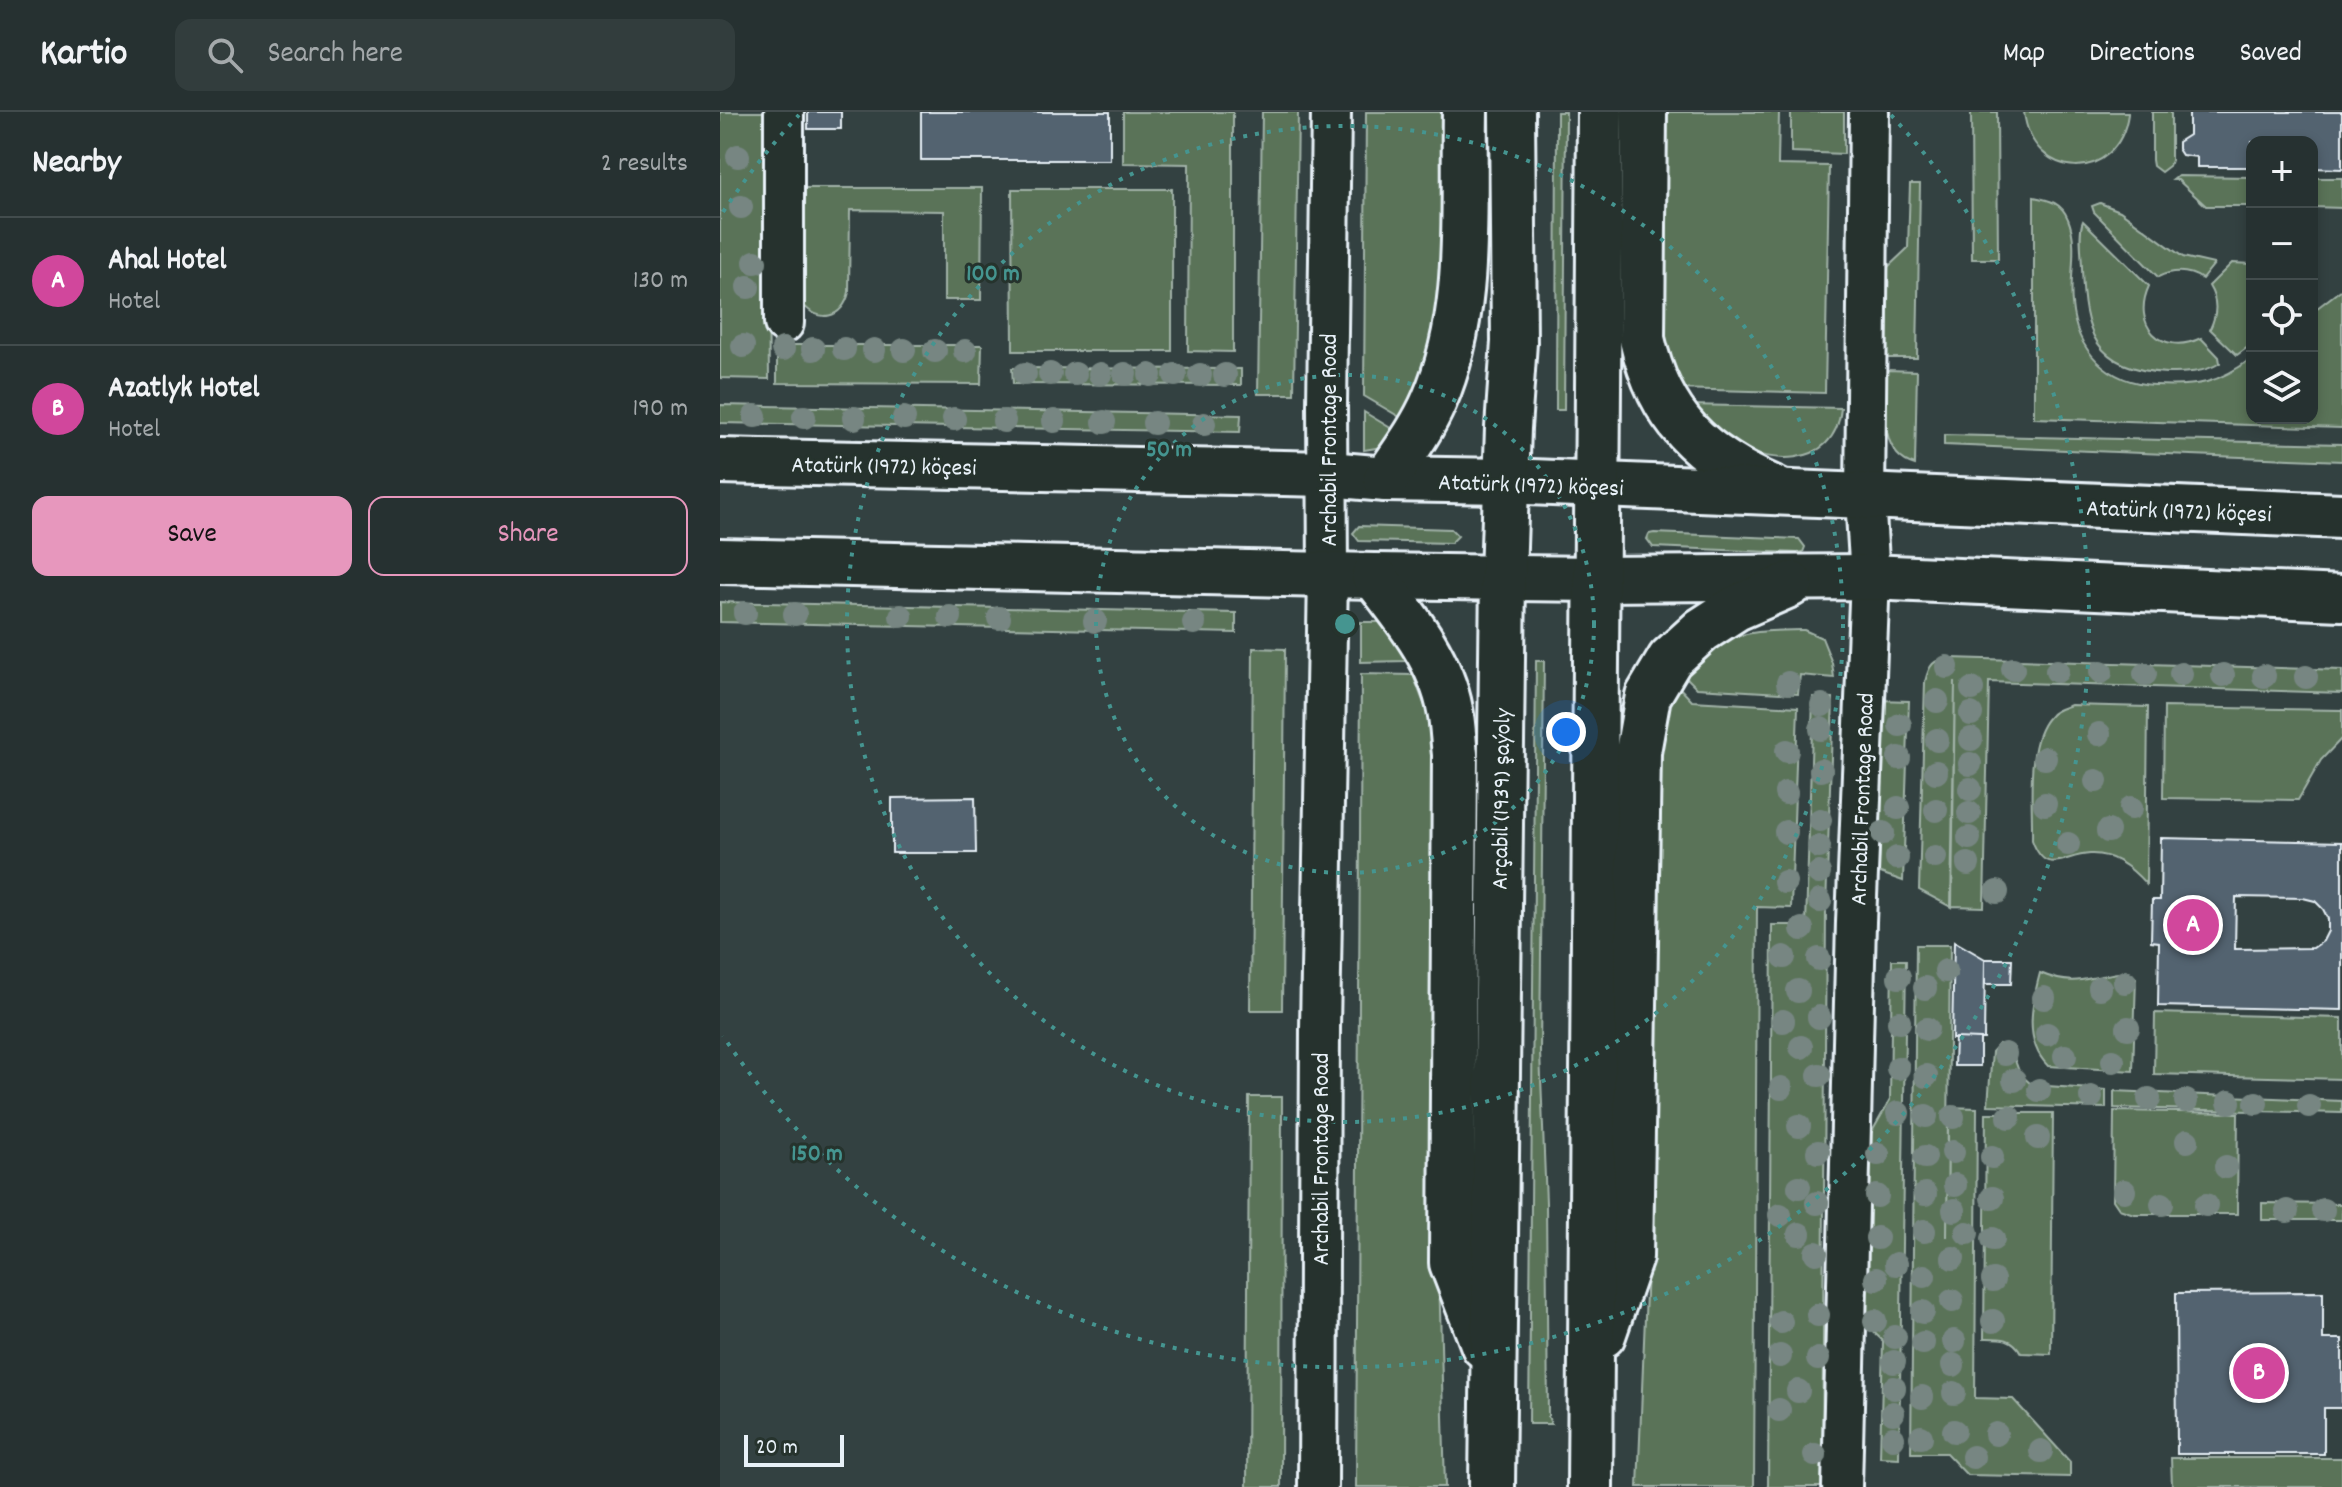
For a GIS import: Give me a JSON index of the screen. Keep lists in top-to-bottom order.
{
  "streets": {
    "main road": ["Atatürk (1972) köçesi", "Arçabil (1939) şaýoly"],
    "street": ["Archabil Frontage Road"]
  },
  "crossings": [
    ["Archabil Frontage Road", "Atatürk (1972) köçesi"],
    ["Atatürk (1972) köçesi", "Arçabil (1939) şaýoly"]
  ],
  "scale_bar": "20 m",
  "page": {
    "header": "Kartio",
    "search": "Search here",
    "nav": ["Map", "Directions", "Saved"],
    "heading": ["Nearby", "2 results"],
    "map_buttons": ["+", "−"],
    "list": [
      {
        "mark": "A",
        "name": "Ahal Hotel",
        "note": "Hotel",
        "value": "130 m"
      },
      {
        "mark": "B",
        "name": "Azatlyk Hotel",
        "note": "Hotel",
        "value": "190 m"
      }
    ],
    "buttons": ["Save", "Share"],
    "pins": ["A", "B"],
    "scale": "20 m"
  },
  "rings": ["100 m", "50 m", "150 m"]
}
